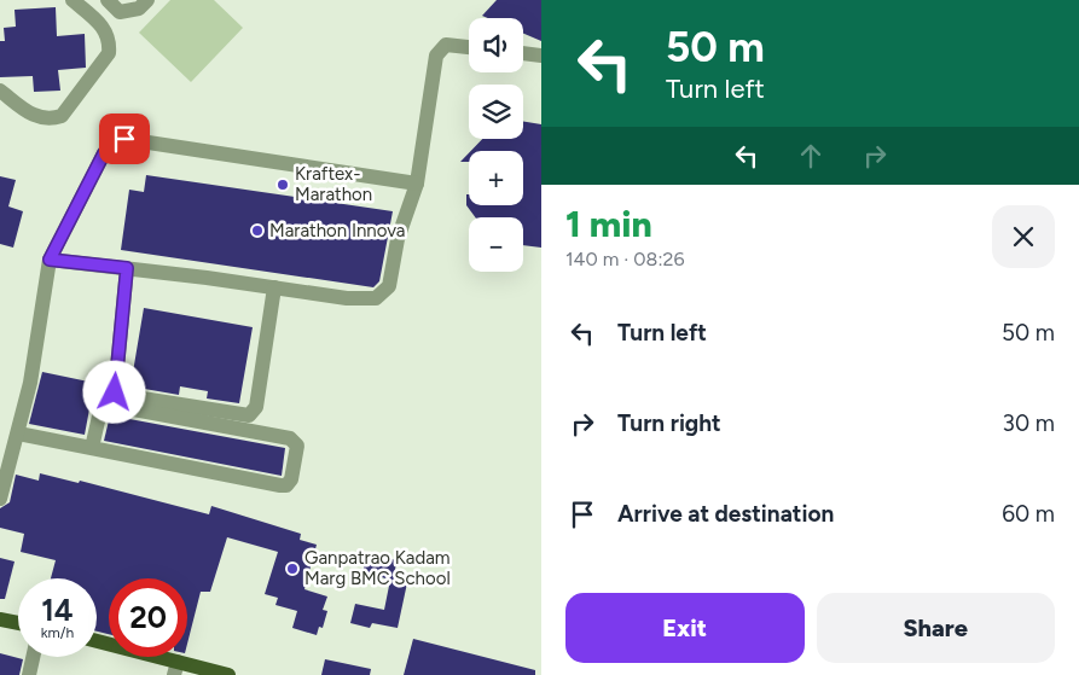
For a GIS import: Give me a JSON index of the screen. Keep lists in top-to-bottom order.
{
  "places": ["Kraftex- Marathon", "Marathon Innova", "Ganpatrao Kadam Marg BMC School"],
  "page": {
    "turn": ["50 m", "Turn left"],
    "map_buttons": ["+", "−"],
    "heading": ["1 min", "140 m · 08:26"],
    "list": [
      {
        "name": "Turn left",
        "value": "50 m"
      },
      {
        "name": "Turn right",
        "value": "30 m"
      },
      {
        "name": "Arrive at destination",
        "value": "60 m"
      }
    ],
    "speed": "14 km/h",
    "limit": "20",
    "buttons": ["Exit", "Share"]
  }
}
